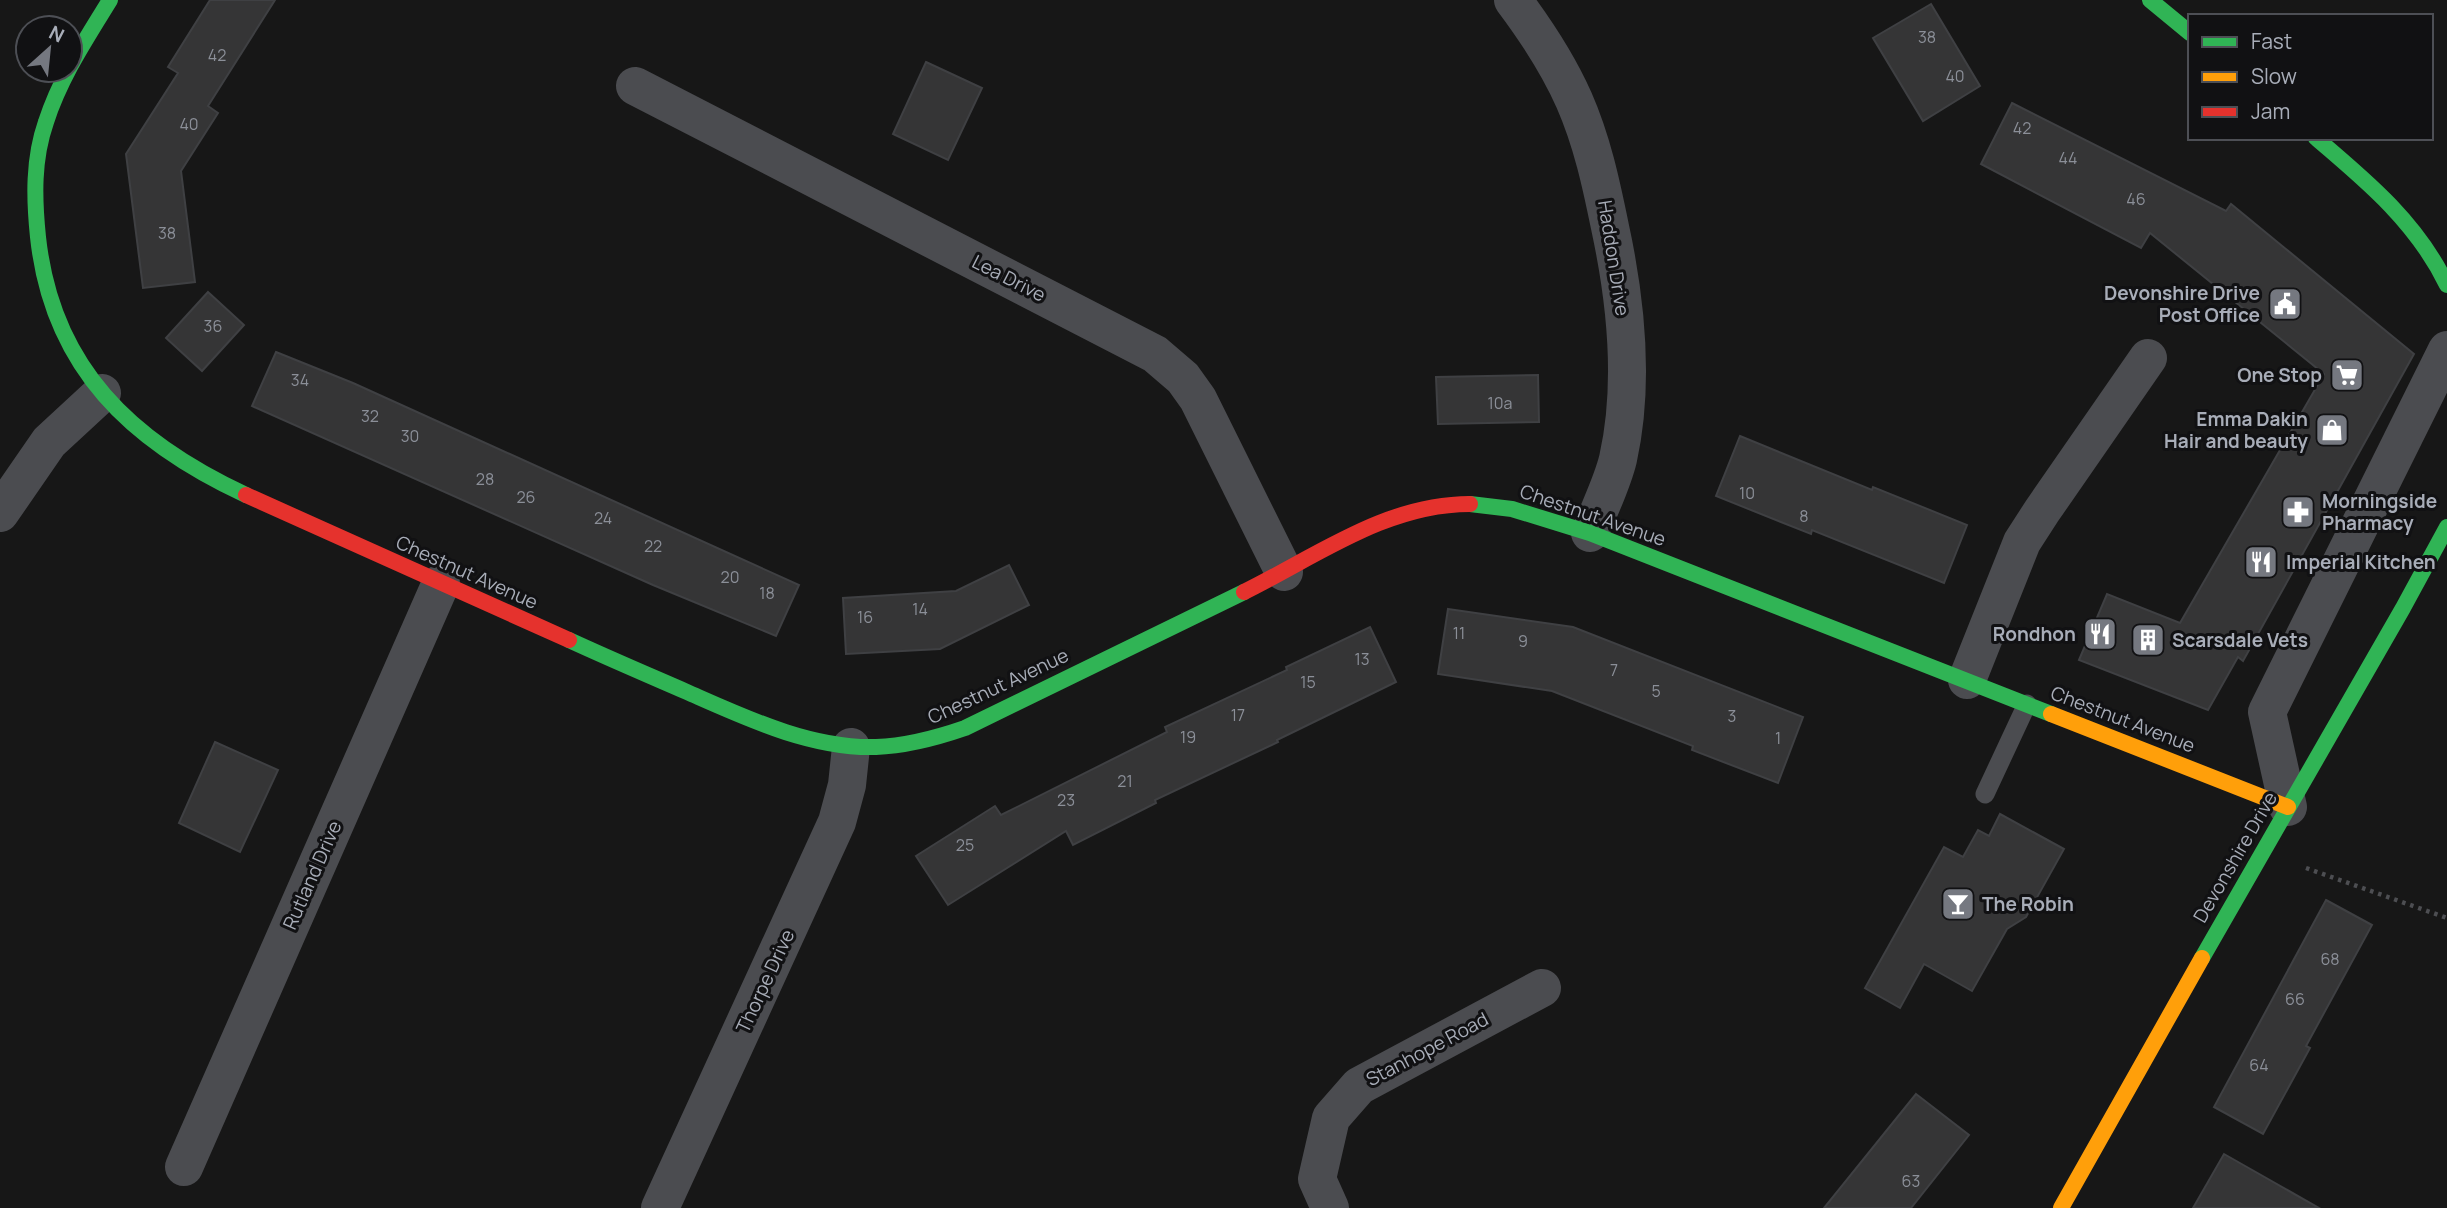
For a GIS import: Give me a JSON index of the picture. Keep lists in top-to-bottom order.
{
  "streets": {
    "street": [
      "Haddon Drive",
      "Lea Drive",
      "Chestnut Avenue",
      "Devonshire Drive",
      "Rutland Drive",
      "Thorpe Drive",
      "Stanhope Road"
    ]
  },
  "crossings": [
    ["Haddon Drive", "Chestnut Avenue"],
    ["Lea Drive", "Chestnut Avenue"],
    ["Chestnut Avenue", "Devonshire Drive"],
    ["Chestnut Avenue", "Rutland Drive"],
    ["Chestnut Avenue", "Thorpe Drive"]
  ],
  "places": {
    "public building": ["Devonshire Drive Post Office"],
    "supermarket": ["One Stop"],
    "shop": ["Emma Dakin Hair and beauty"],
    "pharmacy": ["Morningside Pharmacy"],
    "restaurant": ["Imperial Kitchen", "Rondhon"],
    "building": ["Scarsdale Vets"],
    "bar": ["The Robin"]
  },
  "house_numbers": [
    "38",
    "42",
    "40",
    "40",
    "42",
    "44",
    "46",
    "38",
    "36",
    "34",
    "10a",
    "32",
    "30",
    "28",
    "10",
    "26",
    "8",
    "24",
    "22",
    "20",
    "18",
    "14",
    "16",
    "11",
    "9",
    "13",
    "7",
    "15",
    "5",
    "17",
    "3",
    "19",
    "1",
    "21",
    "23",
    "25",
    "68",
    "66",
    "64",
    "63"
  ],
  "legend": ["Fast", "Slow", "Jam"],
  "north": "top right"
}
